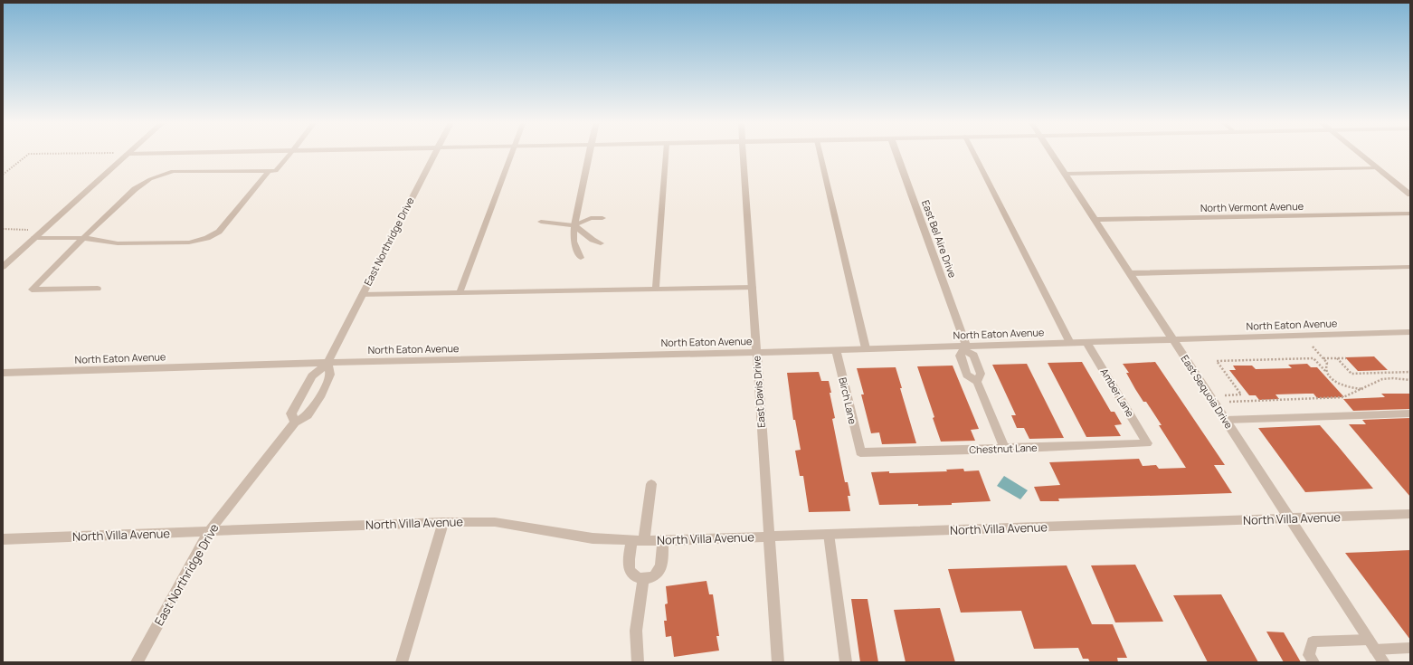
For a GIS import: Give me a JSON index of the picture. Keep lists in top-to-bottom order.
{
  "streets": {
    "street": [
      "North Vermont Avenue",
      "East Bel Aire Drive",
      "East Northridge Drive",
      "North Eaton Avenue",
      "East Davis Drive",
      "East Sequoia Drive",
      "Amber Lane",
      "Birch Lane",
      "Chestnut Lane",
      "North Villa Avenue"
    ]
  },
  "crossings": [
    ["North Vermont Avenue", "East Sequoia Drive"],
    ["East Bel Aire Drive", "North Eaton Avenue"],
    ["East Northridge Drive", "North Eaton Avenue"],
    ["East Northridge Drive", "North Villa Avenue"],
    ["North Eaton Avenue", "East Davis Drive"],
    ["North Eaton Avenue", "East Sequoia Drive"],
    ["North Eaton Avenue", "Amber Lane"],
    ["North Eaton Avenue", "Birch Lane"],
    ["East Davis Drive", "North Villa Avenue"],
    ["East Sequoia Drive", "North Villa Avenue"],
    ["Amber Lane", "Chestnut Lane"],
    ["Birch Lane", "Chestnut Lane"]
  ]
}
